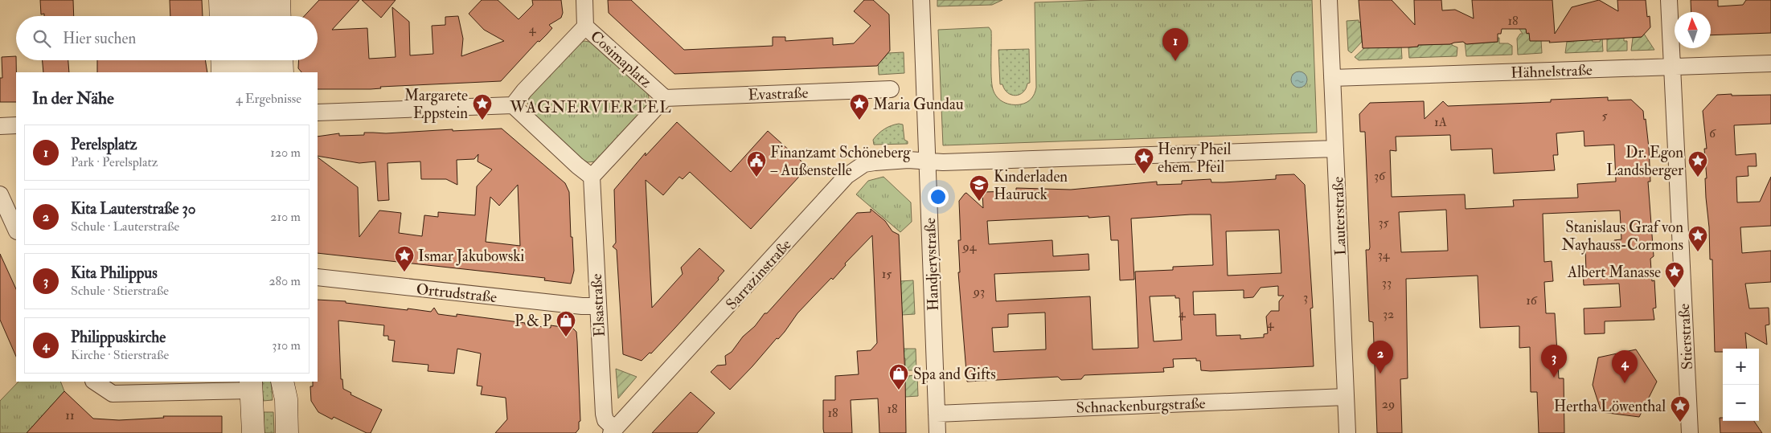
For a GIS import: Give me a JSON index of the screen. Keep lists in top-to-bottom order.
{
  "streets": {
    "street": [
      "Cosimaplatz",
      "Hähnelstraße",
      "Evastraße",
      "Lauterstraße",
      "Handjerystraße",
      "Sarrazinstraße",
      "Ortrudstraße",
      "Elsastraße",
      "Stierstraße",
      "Schnackenburgstraße"
    ]
  },
  "crossings": [
    ["Cosimaplatz", "Evastraße"],
    ["Cosimaplatz", "Elsastraße"],
    ["Hähnelstraße", "Lauterstraße"],
    ["Hähnelstraße", "Stierstraße"],
    ["Lauterstraße", "Sarrazinstraße"],
    ["Lauterstraße", "Schnackenburgstraße"],
    ["Handjerystraße", "Sarrazinstraße"],
    ["Handjerystraße", "Schnackenburgstraße"],
    ["Sarrazinstraße", "Elsastraße"],
    ["Ortrudstraße", "Elsastraße"]
  ],
  "districts": ["WAGNERVIERTEL"],
  "places": {
    "place": [
      "Margarete Eppstein",
      "Maria Gundau",
      "Henry Pheil ehem. Pfeil",
      "Dr. Egon Landsberger",
      "Stanislaus Graf von Nayhauss-Cormons",
      "Ismar Jakubowski",
      "Albert Manasse",
      "Hertha Löwenthal"
    ],
    "public building": ["Finanzamt Schöneberg – Außenstelle"],
    "school or university": ["Kinderladen Hauruck"],
    "shop": ["P & P", "Spa and Gifts"]
  },
  "house_numbers": [
    "18",
    "4",
    "5",
    "1A",
    "6",
    "36",
    "35",
    "94",
    "34",
    "15",
    "33",
    "93",
    "3",
    "16",
    "4",
    "32",
    "4",
    "29",
    "18",
    "18",
    "11"
  ],
  "north": "top",
  "page": {
    "search": "Hier suchen",
    "pins": [
      "1",
      "2",
      "3",
      "4"
    ],
    "heading": ["In der Nähe", "4 Ergebnisse"],
    "list": [
      {
        "mark": "1",
        "name": "Perelsplatz",
        "note": "Park · Perelsplatz",
        "value": "120 m"
      },
      {
        "mark": "2",
        "name": "Kita Lauterstraße 30",
        "note": "Schule · Lauterstraße",
        "value": "210 m"
      },
      {
        "mark": "3",
        "name": "Kita Philippus",
        "note": "Schule · Stierstraße",
        "value": "280 m"
      },
      {
        "mark": "4",
        "name": "Philippuskirche",
        "note": "Kirche · Stierstraße",
        "value": "310 m"
      }
    ],
    "map_buttons": ["+", "−"]
  }
}
